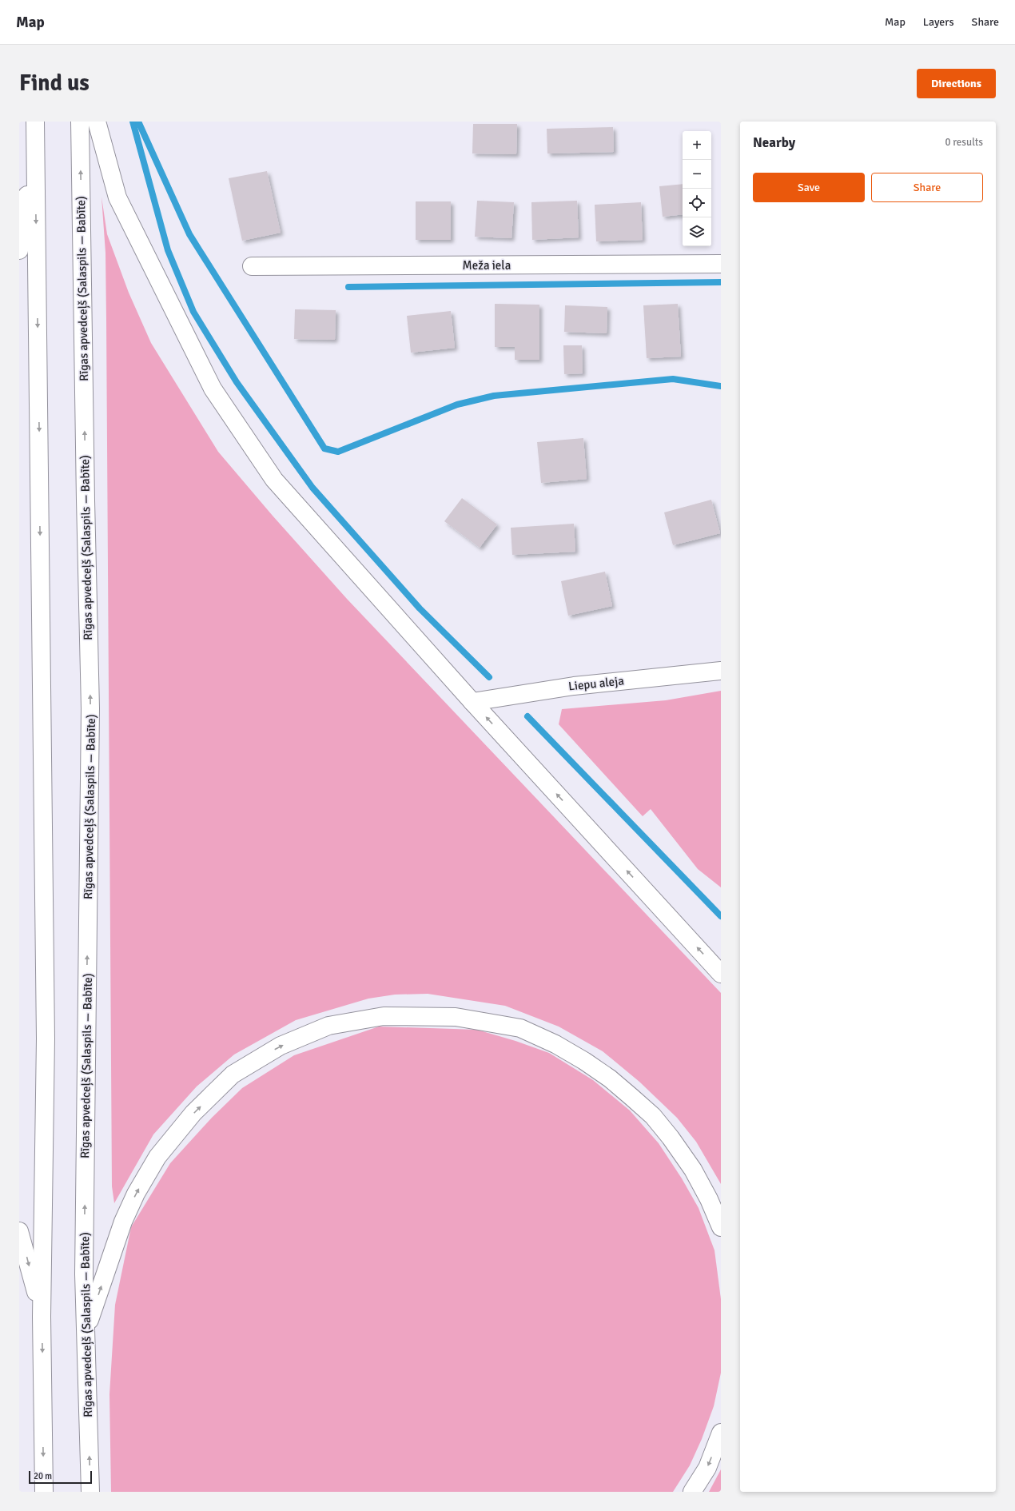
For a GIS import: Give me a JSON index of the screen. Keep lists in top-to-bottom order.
{
  "streets": {
    "main road": ["Meža iela", "Rīgas apvedceļš (Salaspils — Babīte)", "Liepu aleja"]
  },
  "scale_bar": "20 m",
  "page": {
    "header": "Map",
    "nav": ["Map", "Layers", "Share"],
    "buttons": [
      "Directions",
      ["Save", "Share"]
    ],
    "title": "Find us",
    "heading": ["Nearby", "0 results"],
    "map_buttons": ["+", "−"],
    "scale": "20 m"
  }
}
